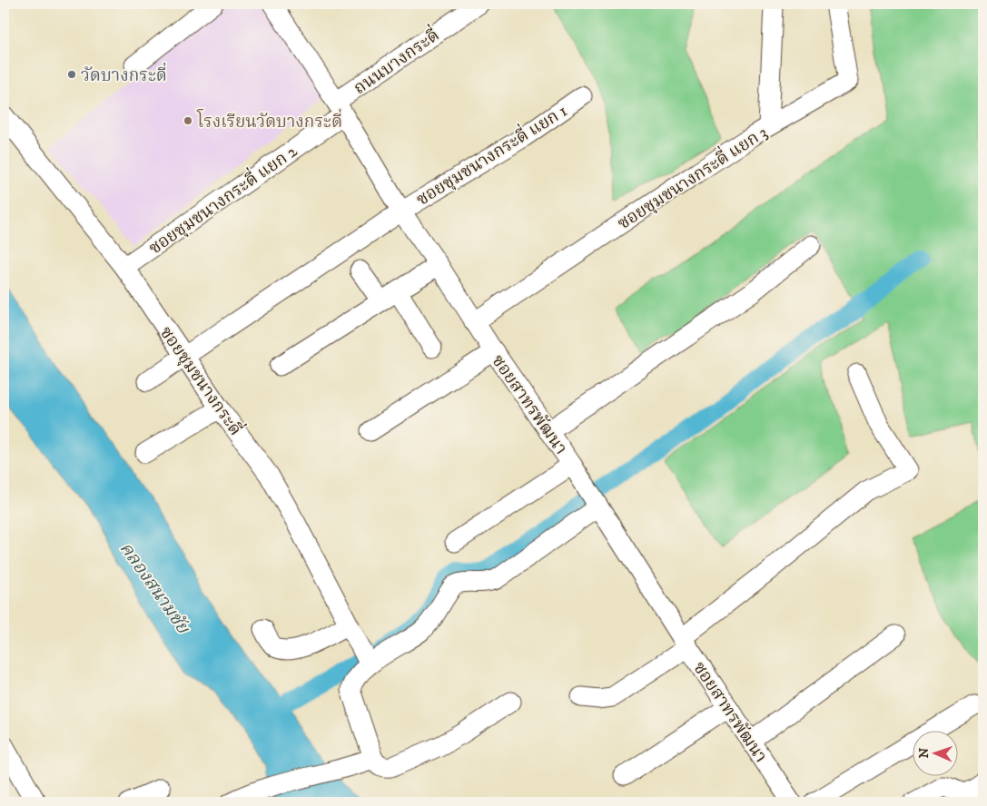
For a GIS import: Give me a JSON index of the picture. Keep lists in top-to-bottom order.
{
  "streets": {
    "street": [
      "ถนนบางกระดี่",
      "ซอยชุมชนางกระดี่ แยก 1",
      "ซอยชุมชนางกระดี่ แยก 3",
      "ซอยชุมชนางกระดี่ แยก 2",
      "ซอยชุมชนางกระดี่",
      "ซอยสาทรพัฒนา"
    ]
  },
  "crossings": [
    ["ถนนบางกระดี่", "ซอยชุมชนางกระดี่ แยก 2"],
    ["ถนนบางกระดี่", "ซอยสาทรพัฒนา"],
    ["ซอยชุมชนางกระดี่ แยก 1", "ซอยชุมชนางกระดี่"],
    ["ซอยชุมชนางกระดี่ แยก 1", "ซอยสาทรพัฒนา"],
    ["ซอยชุมชนางกระดี่ แยก 3", "ซอยสาทรพัฒนา"],
    ["ซอยชุมชนางกระดี่ แยก 2", "ซอยชุมชนางกระดี่"],
    ["ซอยชุมชนางกระดี่ แยก 2", "ซอยสาทรพัฒนา"]
  ],
  "water": ["คลองสนามชัย"],
  "places": ["วัดบางกระดี่", "โรงเรียนวัดบางกระดี่"],
  "north": "left"
}
